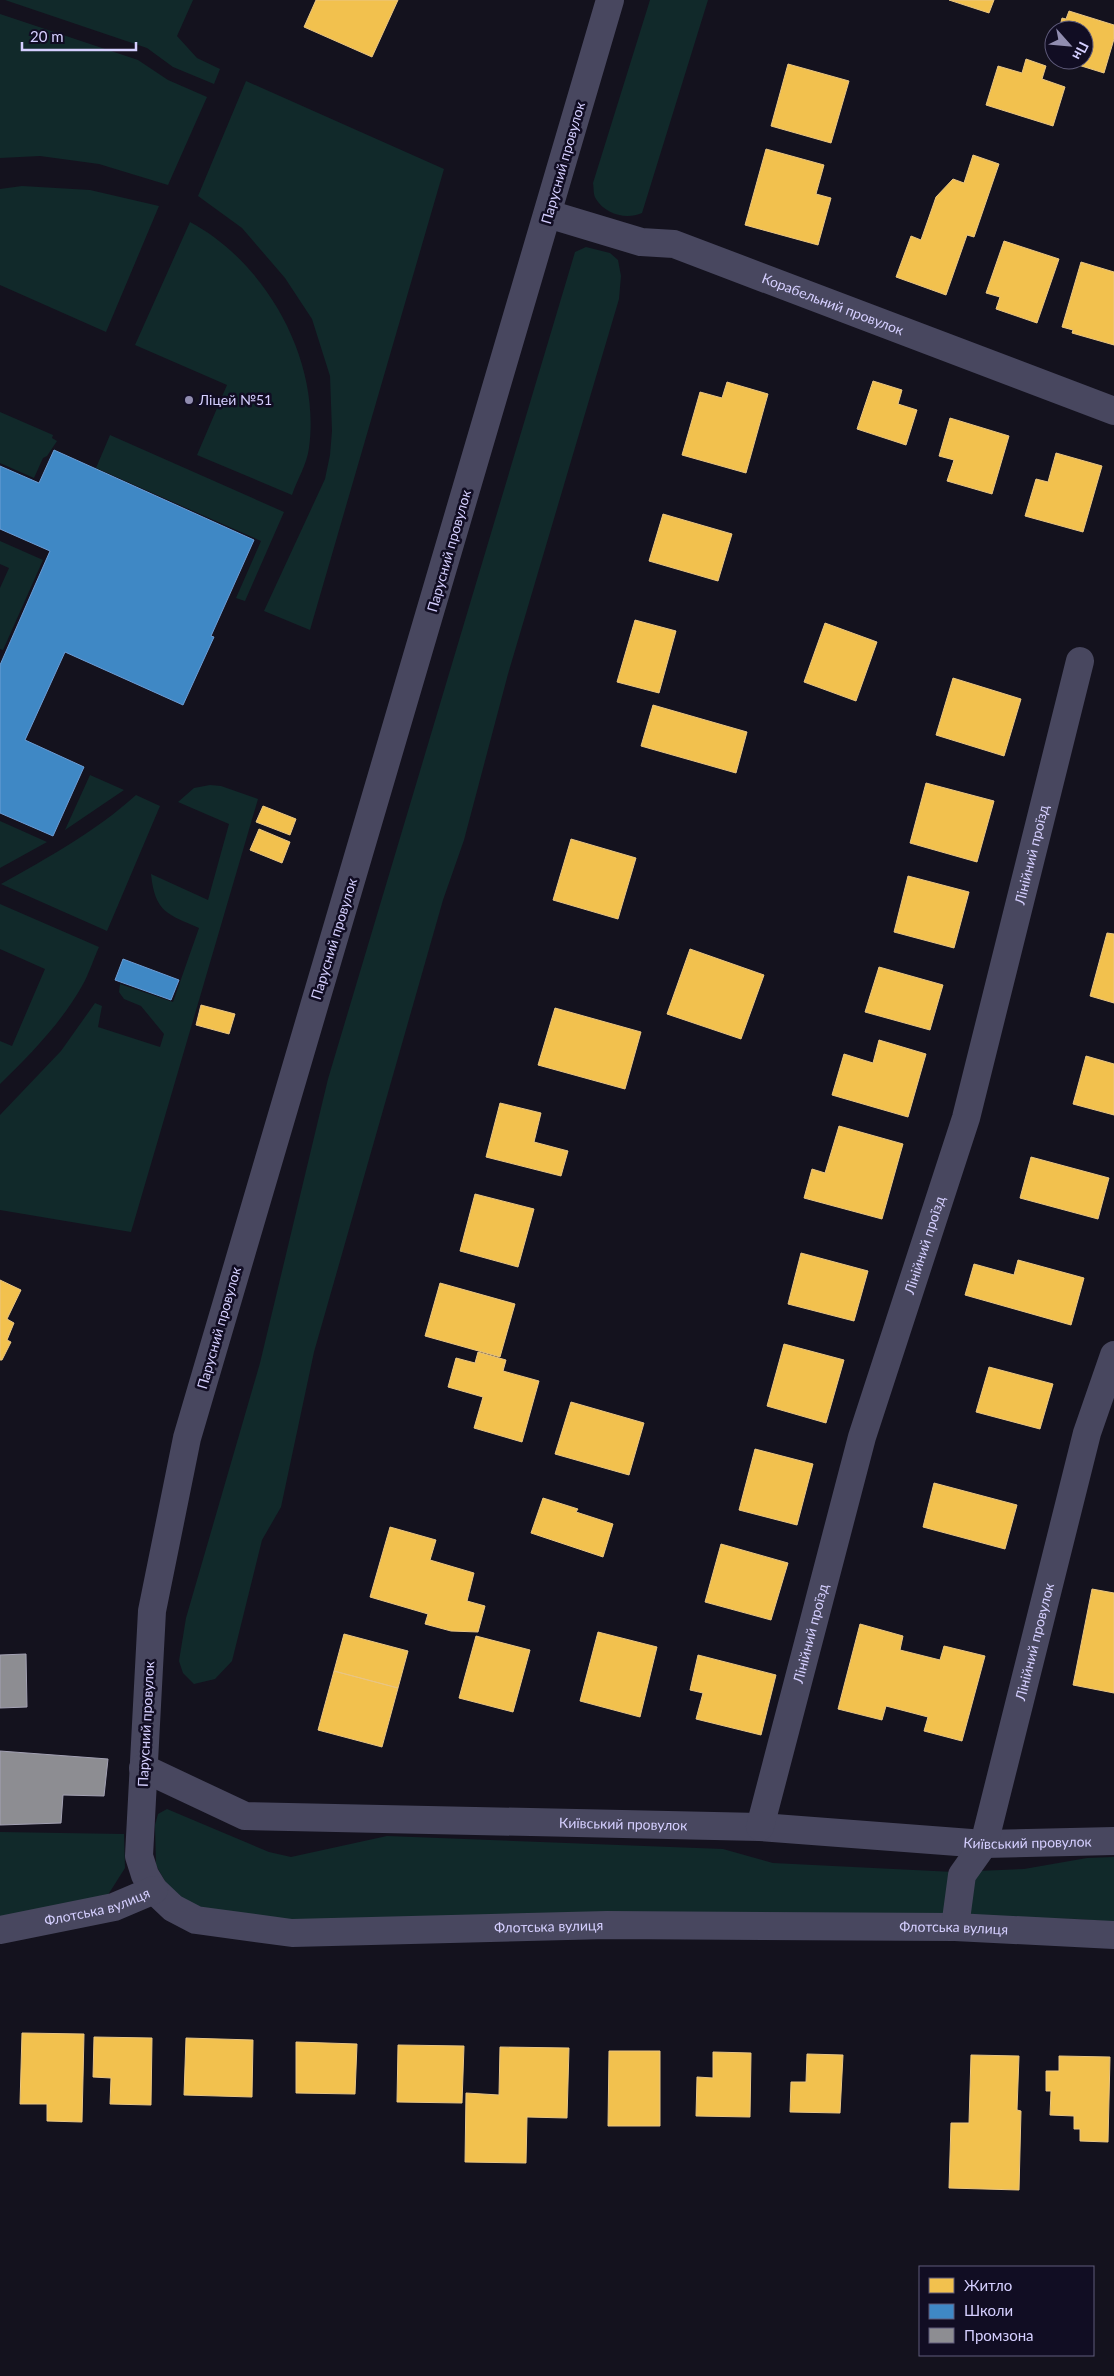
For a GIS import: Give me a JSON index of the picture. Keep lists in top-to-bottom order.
{
  "streets": {
    "street": [
      "Парусний провулок",
      "Корабельний провулок",
      "Лінійний проїзд",
      "Лінійний провулок",
      "Київський провулок",
      "Флотська вулиця"
    ]
  },
  "crossings": [
    ["Парусний провулок", "Корабельний провулок"],
    ["Парусний провулок", "Київський провулок"],
    ["Парусний провулок", "Флотська вулиця"],
    ["Лінійний проїзд", "Київський провулок"],
    ["Лінійний провулок", "Київський провулок"],
    ["Лінійний провулок", "Флотська вулиця"]
  ],
  "places": ["Ліцей №51"],
  "legend": ["Житло", "Школи", "Промзона"],
  "scale_bar": "20 m",
  "north": "bottom right"
}
